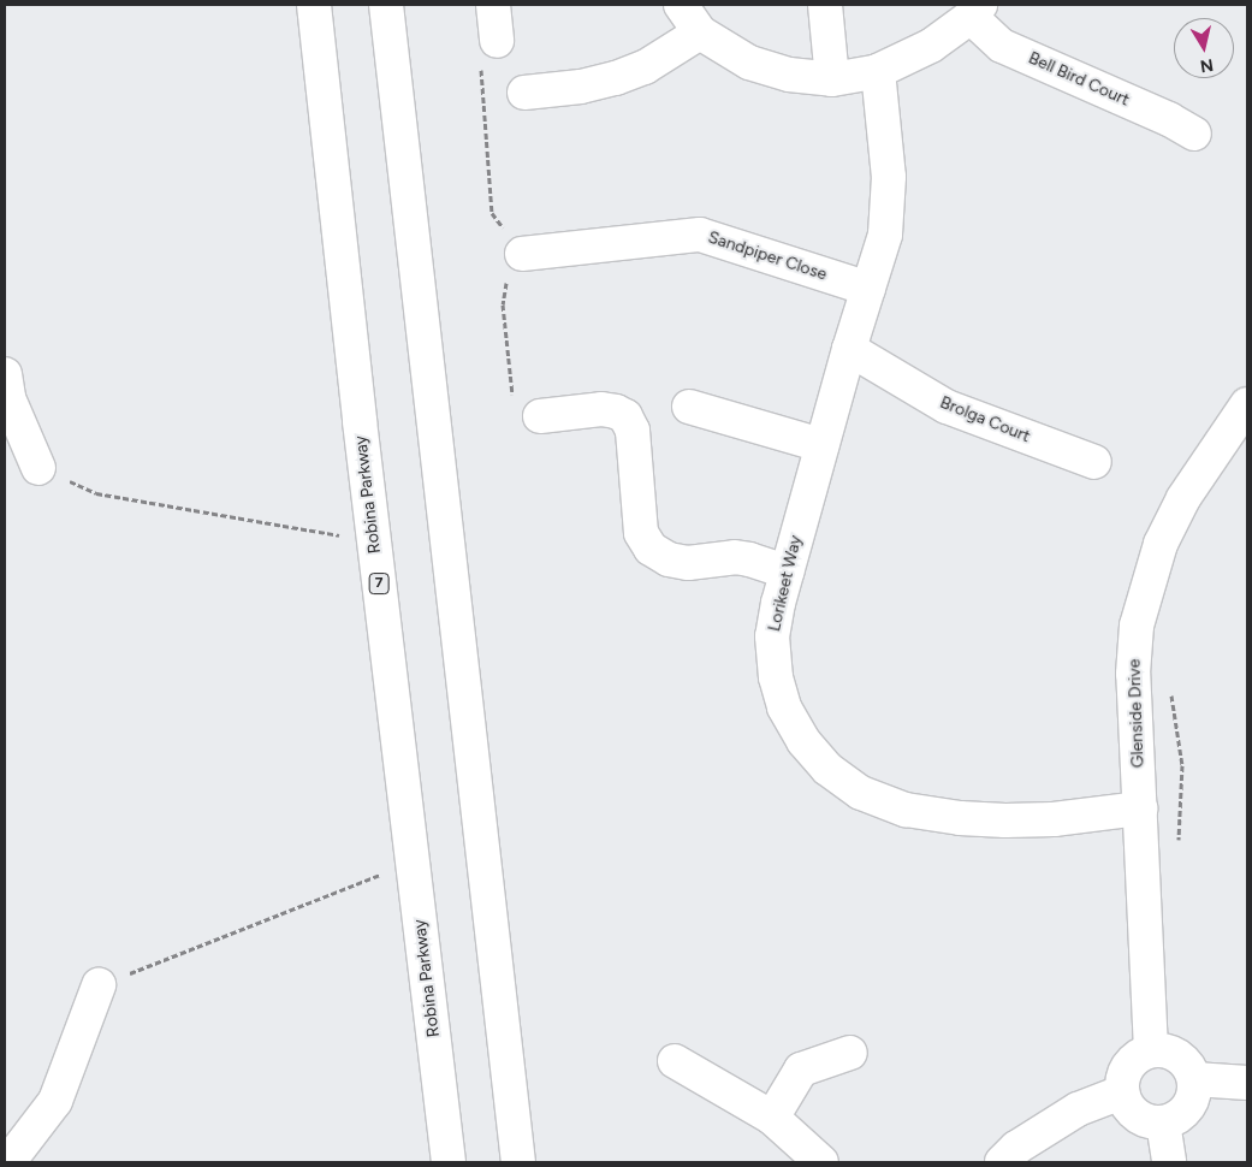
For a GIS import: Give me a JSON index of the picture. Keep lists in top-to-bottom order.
{
  "streets": {
    "main road": [
      "Bell Bird Court",
      "Sandpiper Close",
      "Brolga Court",
      "Robina Parkway",
      "7",
      "Lorikeet Way",
      "Glenside Drive"
    ]
  },
  "crossings": [
    ["Sandpiper Close", "Lorikeet Way"],
    ["Brolga Court", "Lorikeet Way"],
    ["Lorikeet Way", "Glenside Drive"]
  ],
  "north": "bottom"
}
